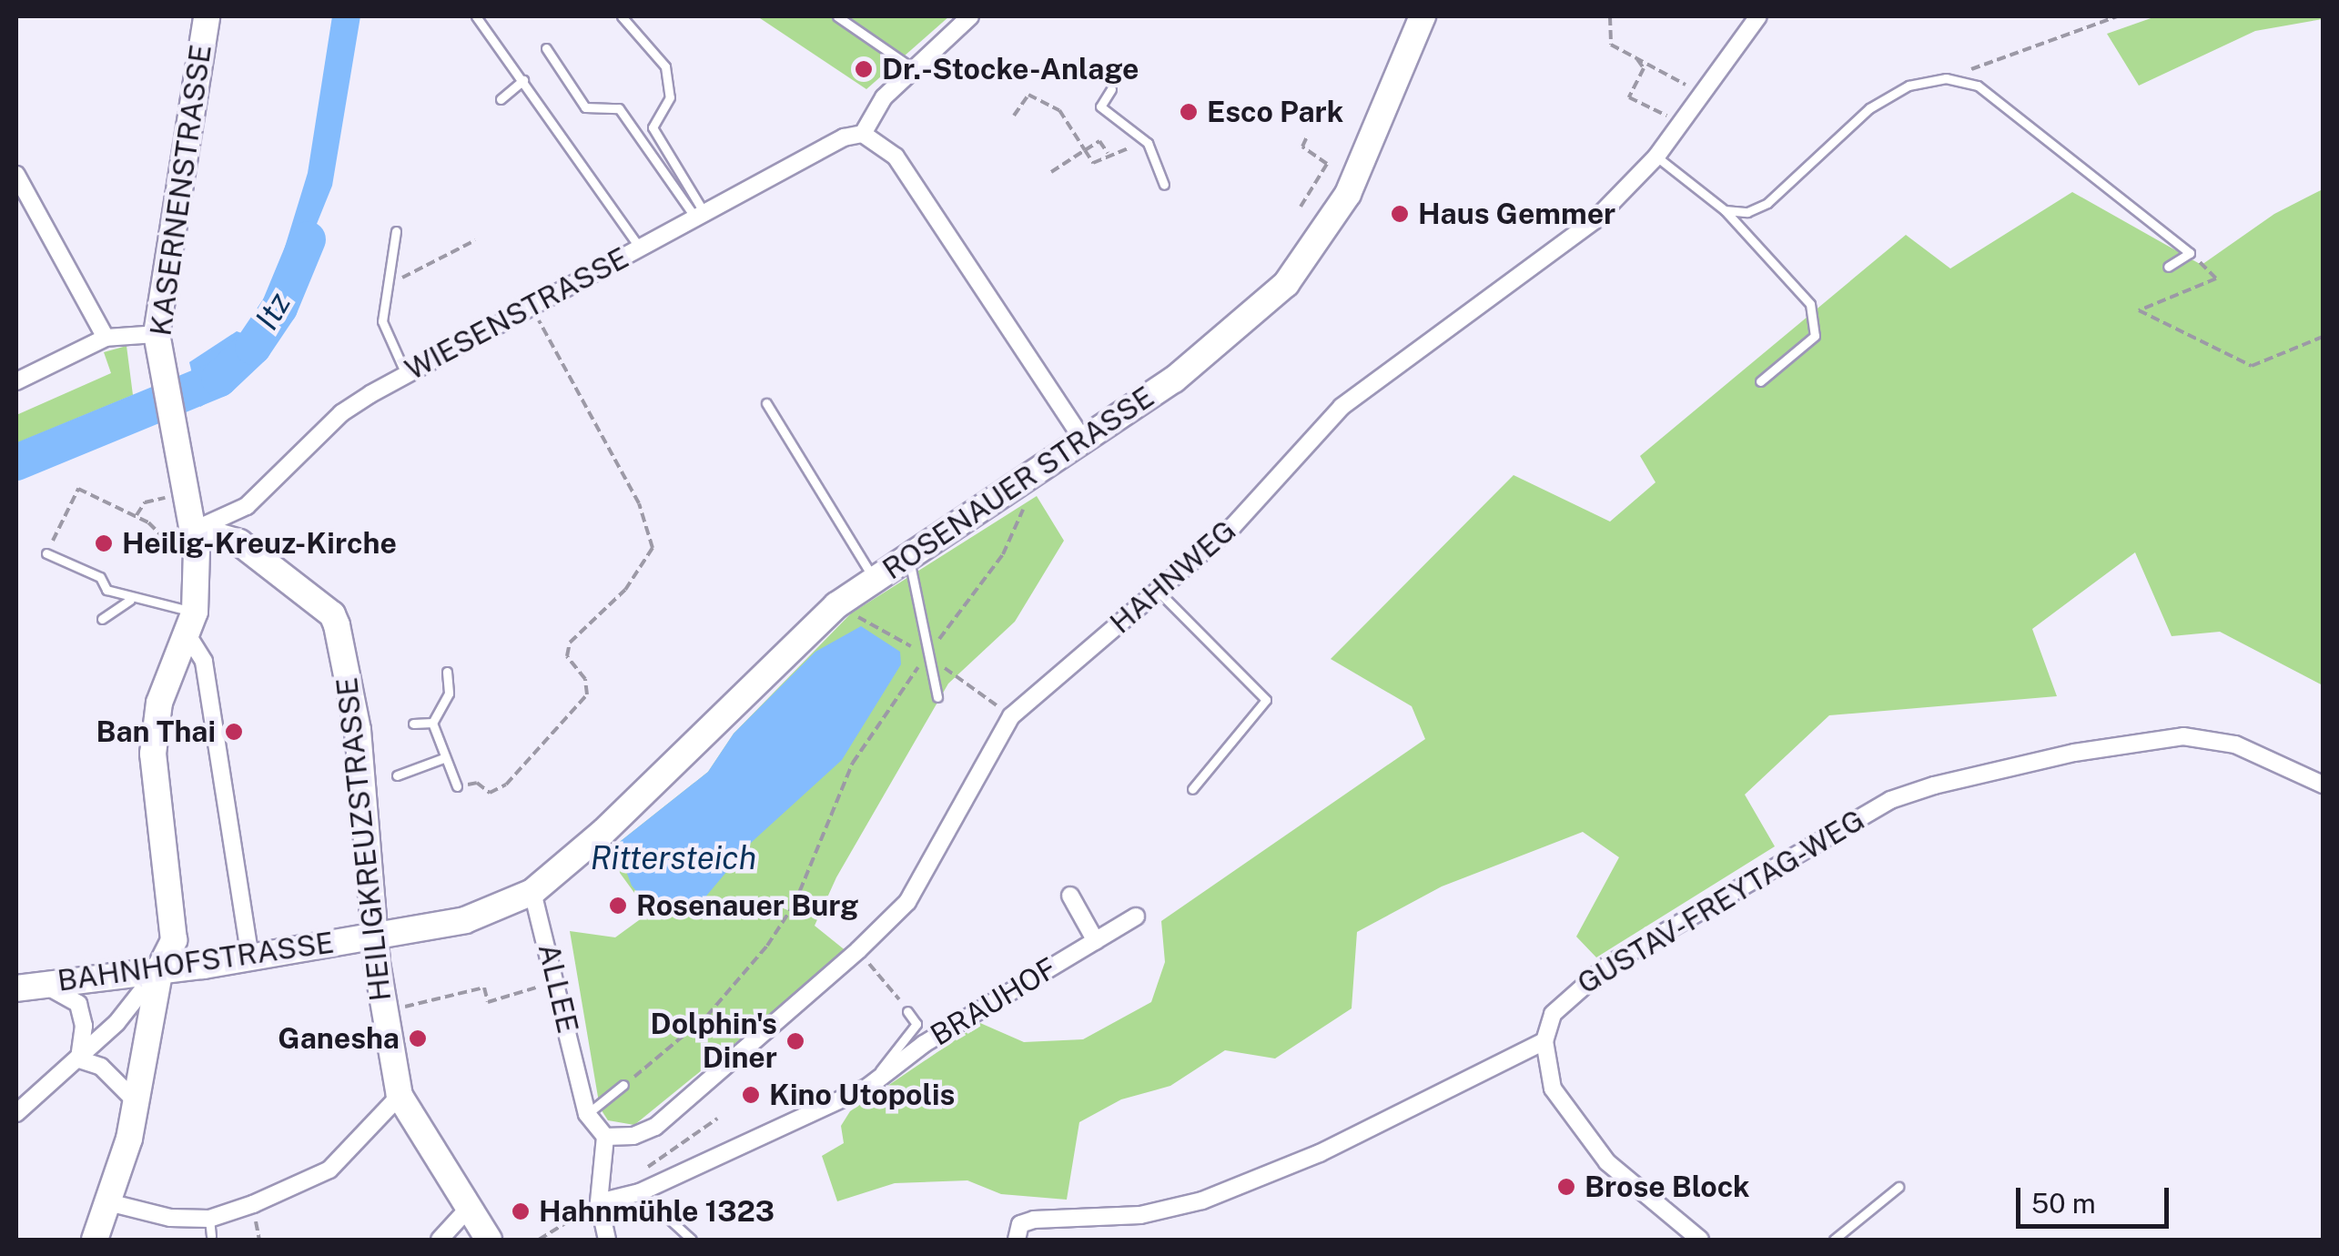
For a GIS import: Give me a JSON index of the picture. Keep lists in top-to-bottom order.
{
  "streets": {
    "street": [
      "KASERNENSTRASSE",
      "WIESENSTRASSE",
      "ROSENAUER STRASSE",
      "HAHNWEG",
      "HEILIGKREUZSTRASSE",
      "GUSTAV-FREYTAG-WEG",
      "BAHNHOFSTRASSE",
      "ALLEE",
      "BRAUHOF"
    ]
  },
  "crossings": [
    ["KASERNENSTRASSE", "WIESENSTRASSE"],
    ["KASERNENSTRASSE", "HEILIGKREUZSTRASSE"],
    ["KASERNENSTRASSE", "BAHNHOFSTRASSE"],
    ["WIESENSTRASSE", "HEILIGKREUZSTRASSE"],
    ["ROSENAUER STRASSE", "ALLEE"],
    ["HAHNWEG", "ALLEE"],
    ["HEILIGKREUZSTRASSE", "BAHNHOFSTRASSE"]
  ],
  "water": ["Itz", "Rittersteich"],
  "places": [
    "Dr.-Stocke-Anlage",
    "Esco Park",
    "Haus Gemmer",
    "Heilig-Kreuz-Kirche",
    "Ban Thai",
    "Rosenauer Burg",
    "Ganesha",
    "Dolphin's Diner",
    "Kino Utopolis",
    "Brose Block",
    "Hahnmühle 1323"
  ],
  "scale_bar": "50 m"
}
